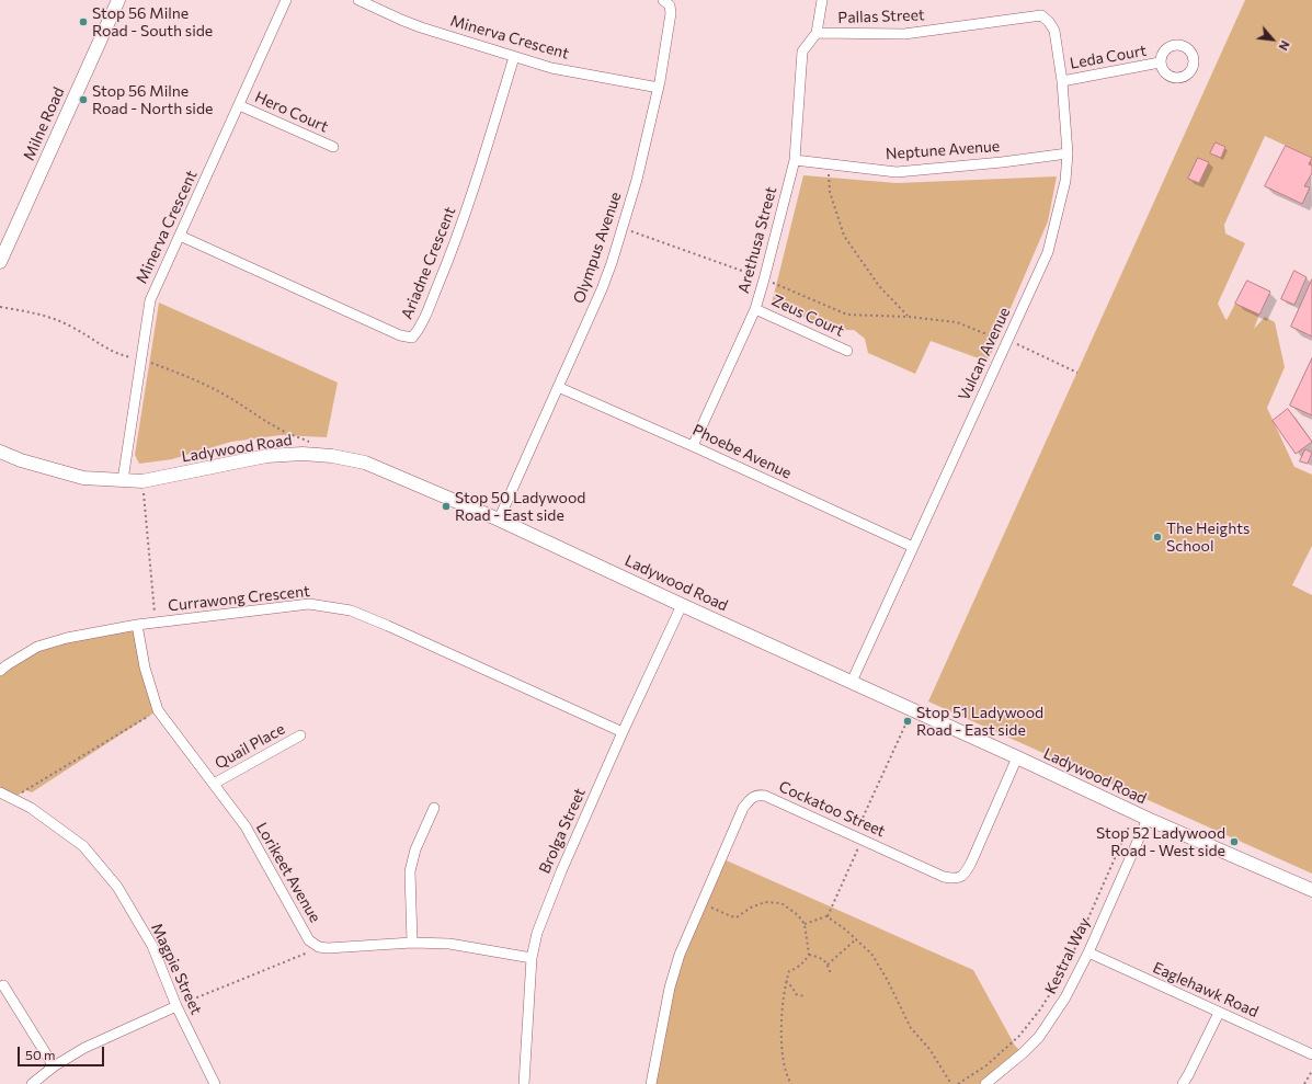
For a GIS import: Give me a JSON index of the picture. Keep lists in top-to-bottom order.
{
  "streets": {
    "street": [
      "Pallas Street",
      "Minerva Crescent",
      "Leda Court",
      "Hero Court",
      "Milne Road",
      "Neptune Avenue",
      "Arethusa Street",
      "Olympus Avenue",
      "Ariadne Crescent",
      "Zeus Court",
      "Vulcan Avenue",
      "Ladywood Road",
      "Phoebe Avenue",
      "Currawong Crescent",
      "Quail Place",
      "Cockatoo Street",
      "Brolga Street",
      "Lorikeet Avenue",
      "Kestral Way",
      "Magpie Street",
      "Eaglehawk Road"
    ]
  },
  "crossings": [
    ["Pallas Street", "Arethusa Street"],
    ["Pallas Street", "Vulcan Avenue"],
    ["Minerva Crescent", "Hero Court"],
    ["Minerva Crescent", "Olympus Avenue"],
    ["Minerva Crescent", "Ariadne Crescent"],
    ["Minerva Crescent", "Ladywood Road"],
    ["Leda Court", "Vulcan Avenue"],
    ["Neptune Avenue", "Arethusa Street"],
    ["Neptune Avenue", "Vulcan Avenue"],
    ["Arethusa Street", "Zeus Court"],
    ["Arethusa Street", "Phoebe Avenue"],
    ["Olympus Avenue", "Ladywood Road"],
    ["Olympus Avenue", "Phoebe Avenue"],
    ["Vulcan Avenue", "Ladywood Road"],
    ["Vulcan Avenue", "Phoebe Avenue"],
    ["Ladywood Road", "Cockatoo Street"],
    ["Ladywood Road", "Brolga Street"],
    ["Ladywood Road", "Kestral Way"],
    ["Currawong Crescent", "Brolga Street"],
    ["Currawong Crescent", "Lorikeet Avenue"],
    ["Quail Place", "Lorikeet Avenue"],
    ["Kestral Way", "Eaglehawk Road"]
  ],
  "places": [
    "Stop 56 Milne Road - South side",
    "Stop 56 Milne Road - North side",
    "Stop 50 Ladywood Road - East side",
    "The Heights School",
    "Stop 51 Ladywood Road - East side",
    "Stop 52 Ladywood Road - West side"
  ],
  "scale_bar": "50 m",
  "north": "bottom right"
}
